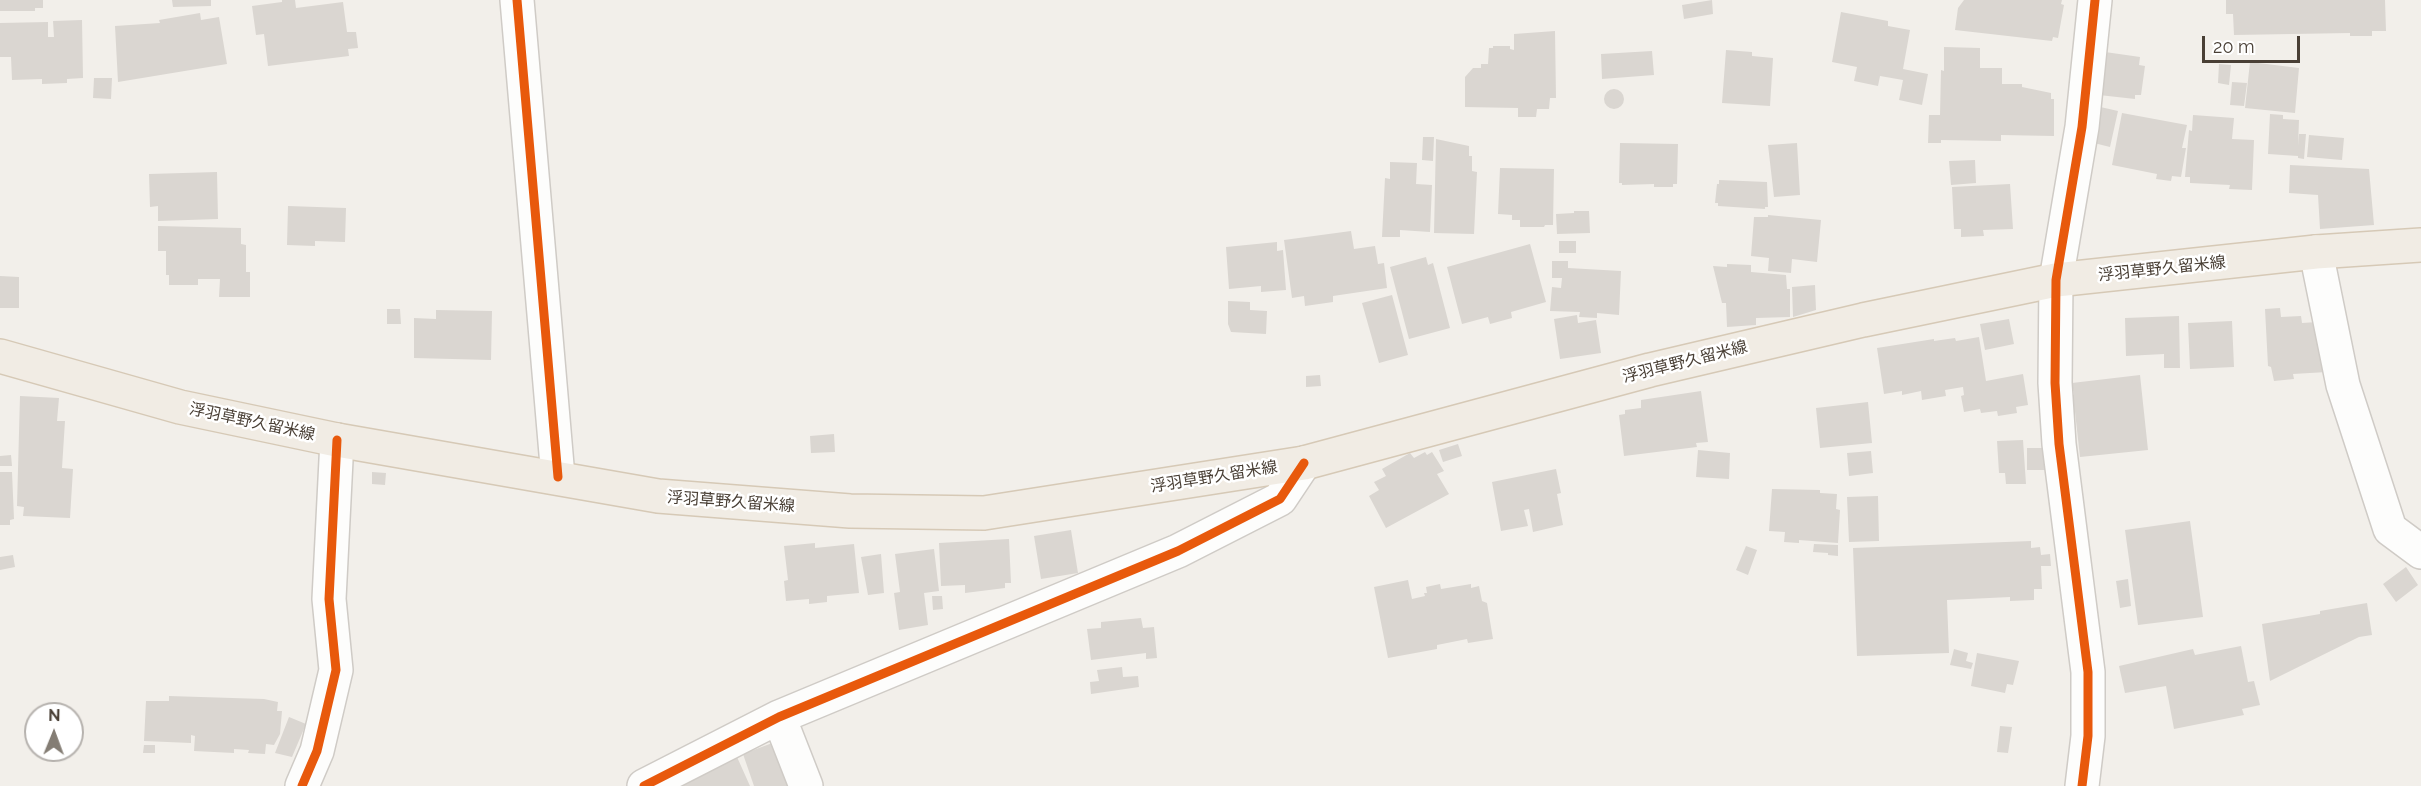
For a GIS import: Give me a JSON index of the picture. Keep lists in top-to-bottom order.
{
  "streets": {
    "main road": ["浮羽草野久留米線"]
  },
  "scale_bar": "20 m",
  "north": "top"
}
